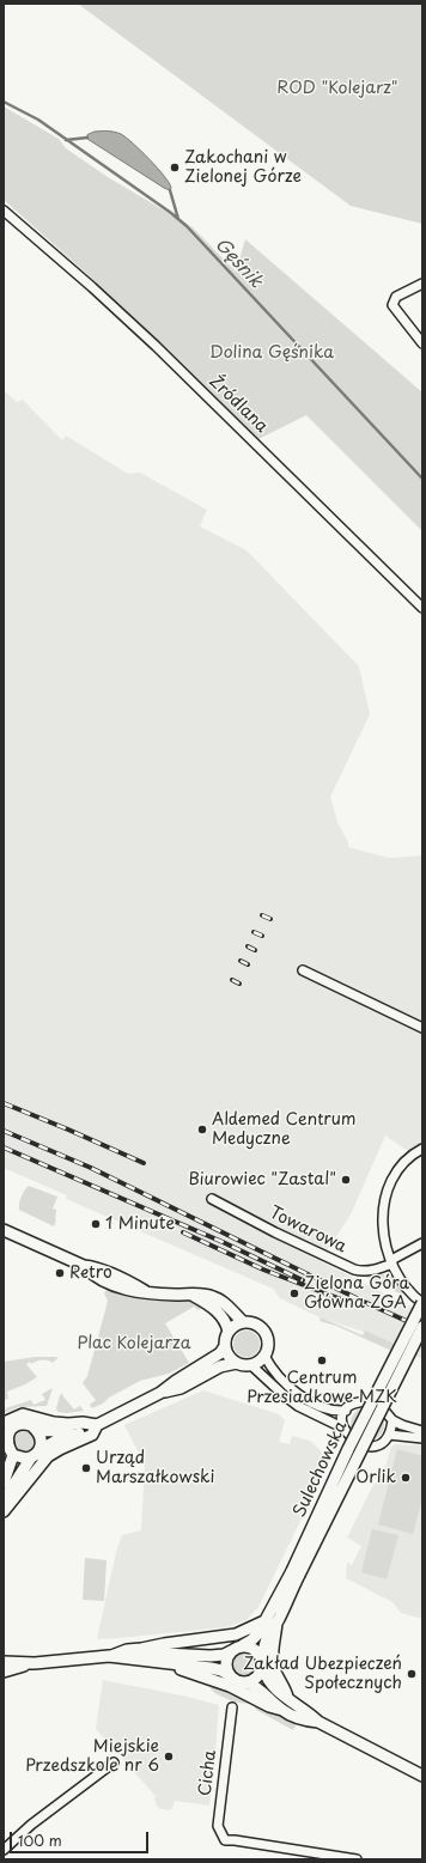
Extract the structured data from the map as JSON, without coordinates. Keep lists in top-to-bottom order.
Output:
{
  "streets": {
    "street": [
      "Źródlana",
      "Towarowa",
      "Sulechowska",
      "Cicha"
    ]
  },
  "water": ["Gęśnik"],
  "parks": ["ROD \"Kolejarz\"", "Dolina Gęśnika", "Plac Kolejarza"],
  "places": [
    "Zakochani w Zielonej Górze",
    "Aldemed Centrum Medyczne",
    "Biurowiec \"Zastal\"",
    "1 Minute",
    "Retro",
    "Zielona Góra Główna ZGA",
    "Centrum Przesiadkowe MZK",
    "Urząd Marszałkowski",
    "Orlik",
    "Zakład Ubezpieczeń Społecznych",
    "Miejskie Przedszkole nr 6"
  ],
  "scale_bar": "100 m"
}
